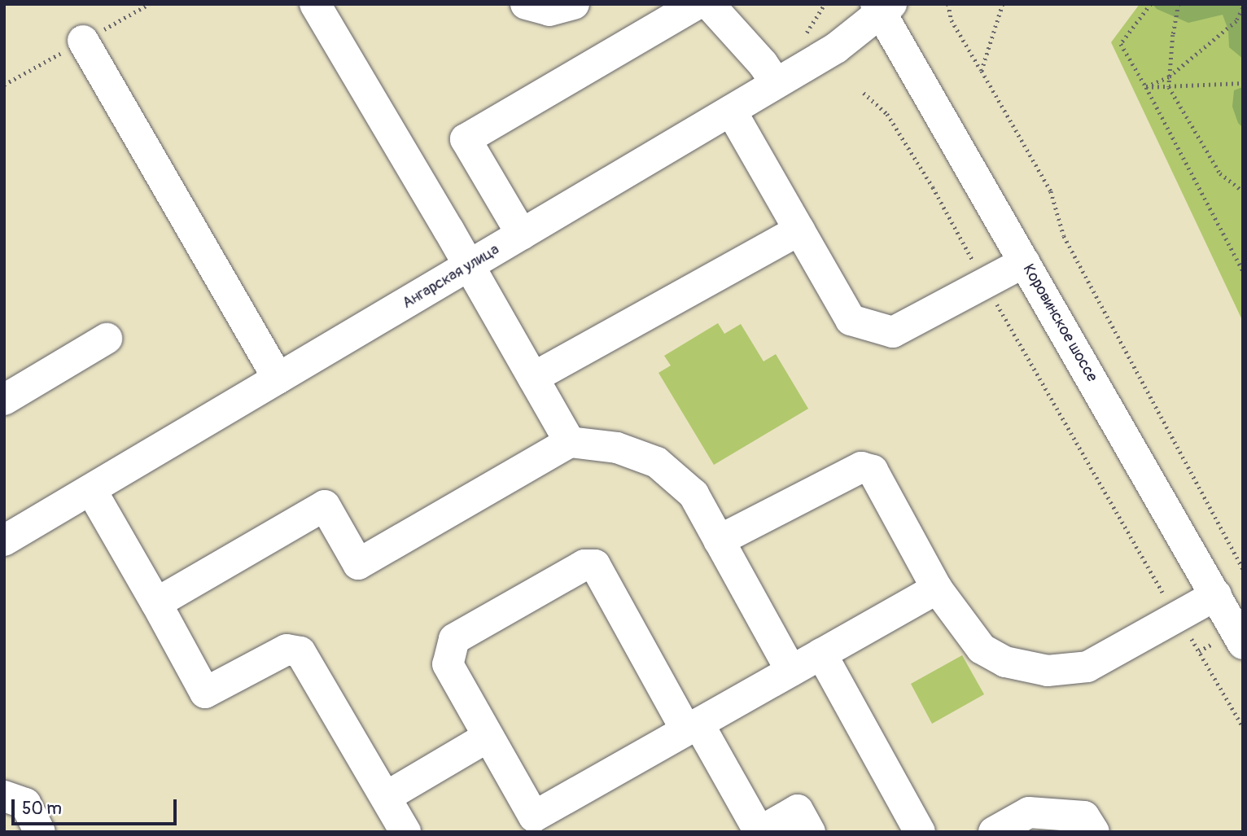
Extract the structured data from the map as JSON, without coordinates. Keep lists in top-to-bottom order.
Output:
{
  "streets": {
    "street": ["Ангарская улица", "Коровинское шоссе"]
  },
  "crossings": [
    ["Ангарская улица", "Коровинское шоссе"]
  ],
  "scale_bar": "50 m"
}
